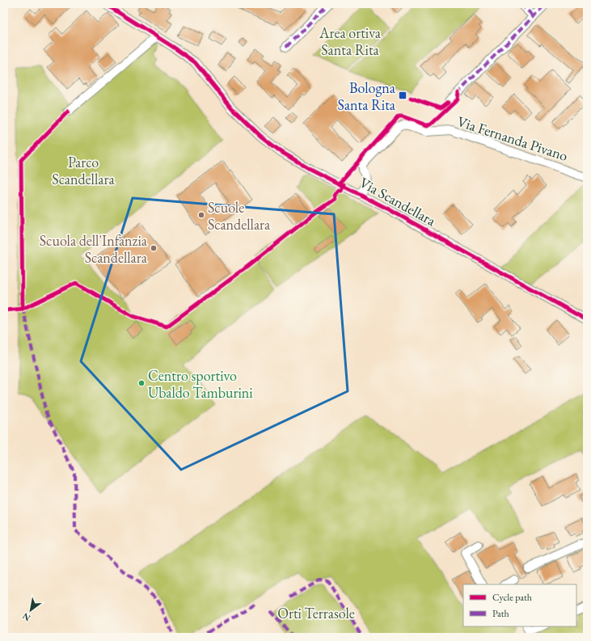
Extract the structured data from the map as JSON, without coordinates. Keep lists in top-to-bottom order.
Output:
{
  "streets": {
    "street": ["Via Fernanda Pivano", "Via Scandellara"]
  },
  "crossings": [
    ["Via Fernanda Pivano", "Via Scandellara"]
  ],
  "parks": ["Area ortiva Santa Rita", "Parco Scandellara", "Orti Terrasole"],
  "places": {
    "transit": ["Bologna Santa Rita"],
    "other": ["Scuole Scandellara", "Scuola dell'Infanzia Scandellara", "Centro sportivo Ubaldo Tamburini"]
  },
  "legend": ["Cycle path", "Path"],
  "north": "bottom left"
}
